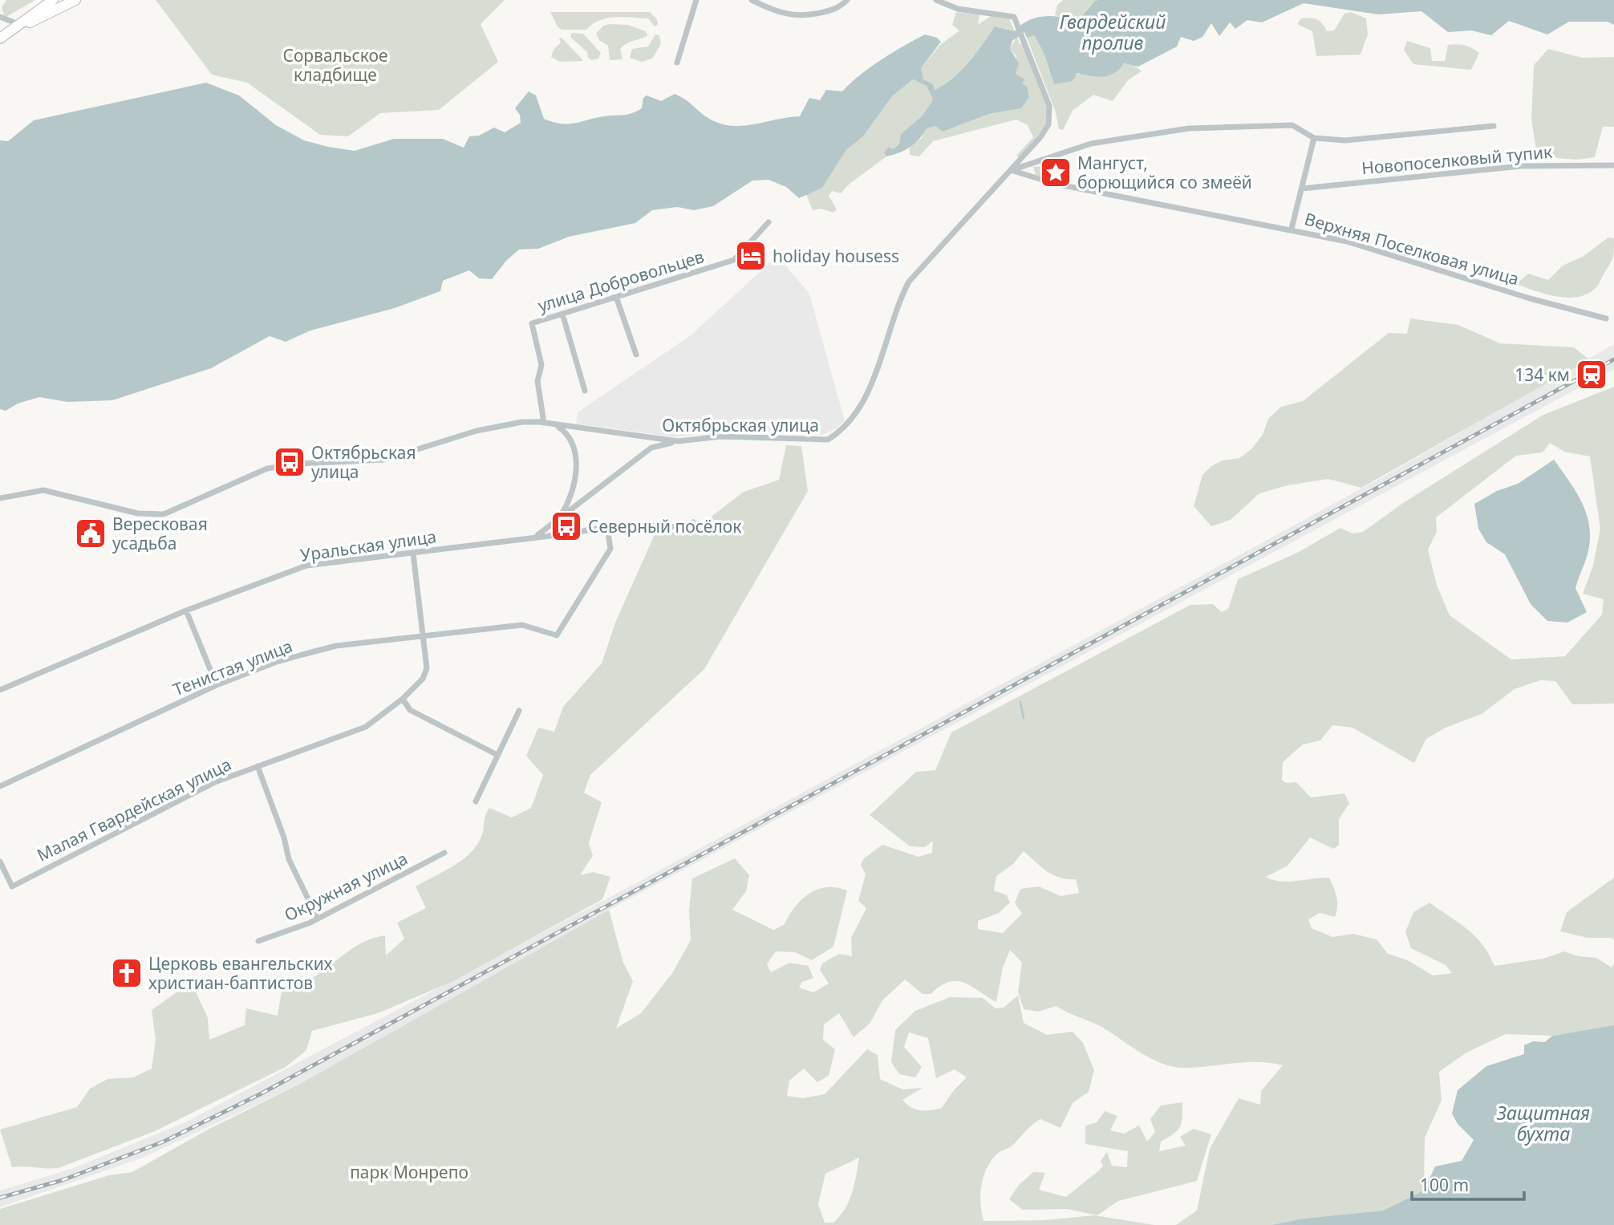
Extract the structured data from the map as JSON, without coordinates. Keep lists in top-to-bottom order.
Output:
{
  "streets": {
    "street": [
      "Новопоселковый тупик",
      "Верхняя Поселковая улица",
      "улица Добровольцев",
      "Октябрьская улица",
      "Уральская улица",
      "Тенистая улица",
      "Малая Гвардейская улица",
      "Окружная улица"
    ]
  },
  "crossings": [
    ["Верхняя Поселковая улица", "Октябрьская улица"],
    ["улица Добровольцев", "Октябрьская улица"],
    ["Уральская улица", "Тенистая улица"],
    ["Уральская улица", "Малая Гвардейская улица"],
    ["Тенистая улица", "Малая Гвардейская улица"]
  ],
  "water": ["Гвардейский пролив", "Защитная бухта"],
  "parks": ["Сорвальское кладбище", "парк Монрепо"],
  "places": {
    "place": ["Мангуст, борющийся со змеёй"],
    "hotel": ["holiday housess"],
    "station": ["134 км"],
    "bus stop": ["Октябрьская улица", "Северный посёлок"],
    "public building": ["Вересковая усадьба"],
    "church": ["Церковь евангельских христиан-баптистов"]
  },
  "scale_bar": "100 m"
}
